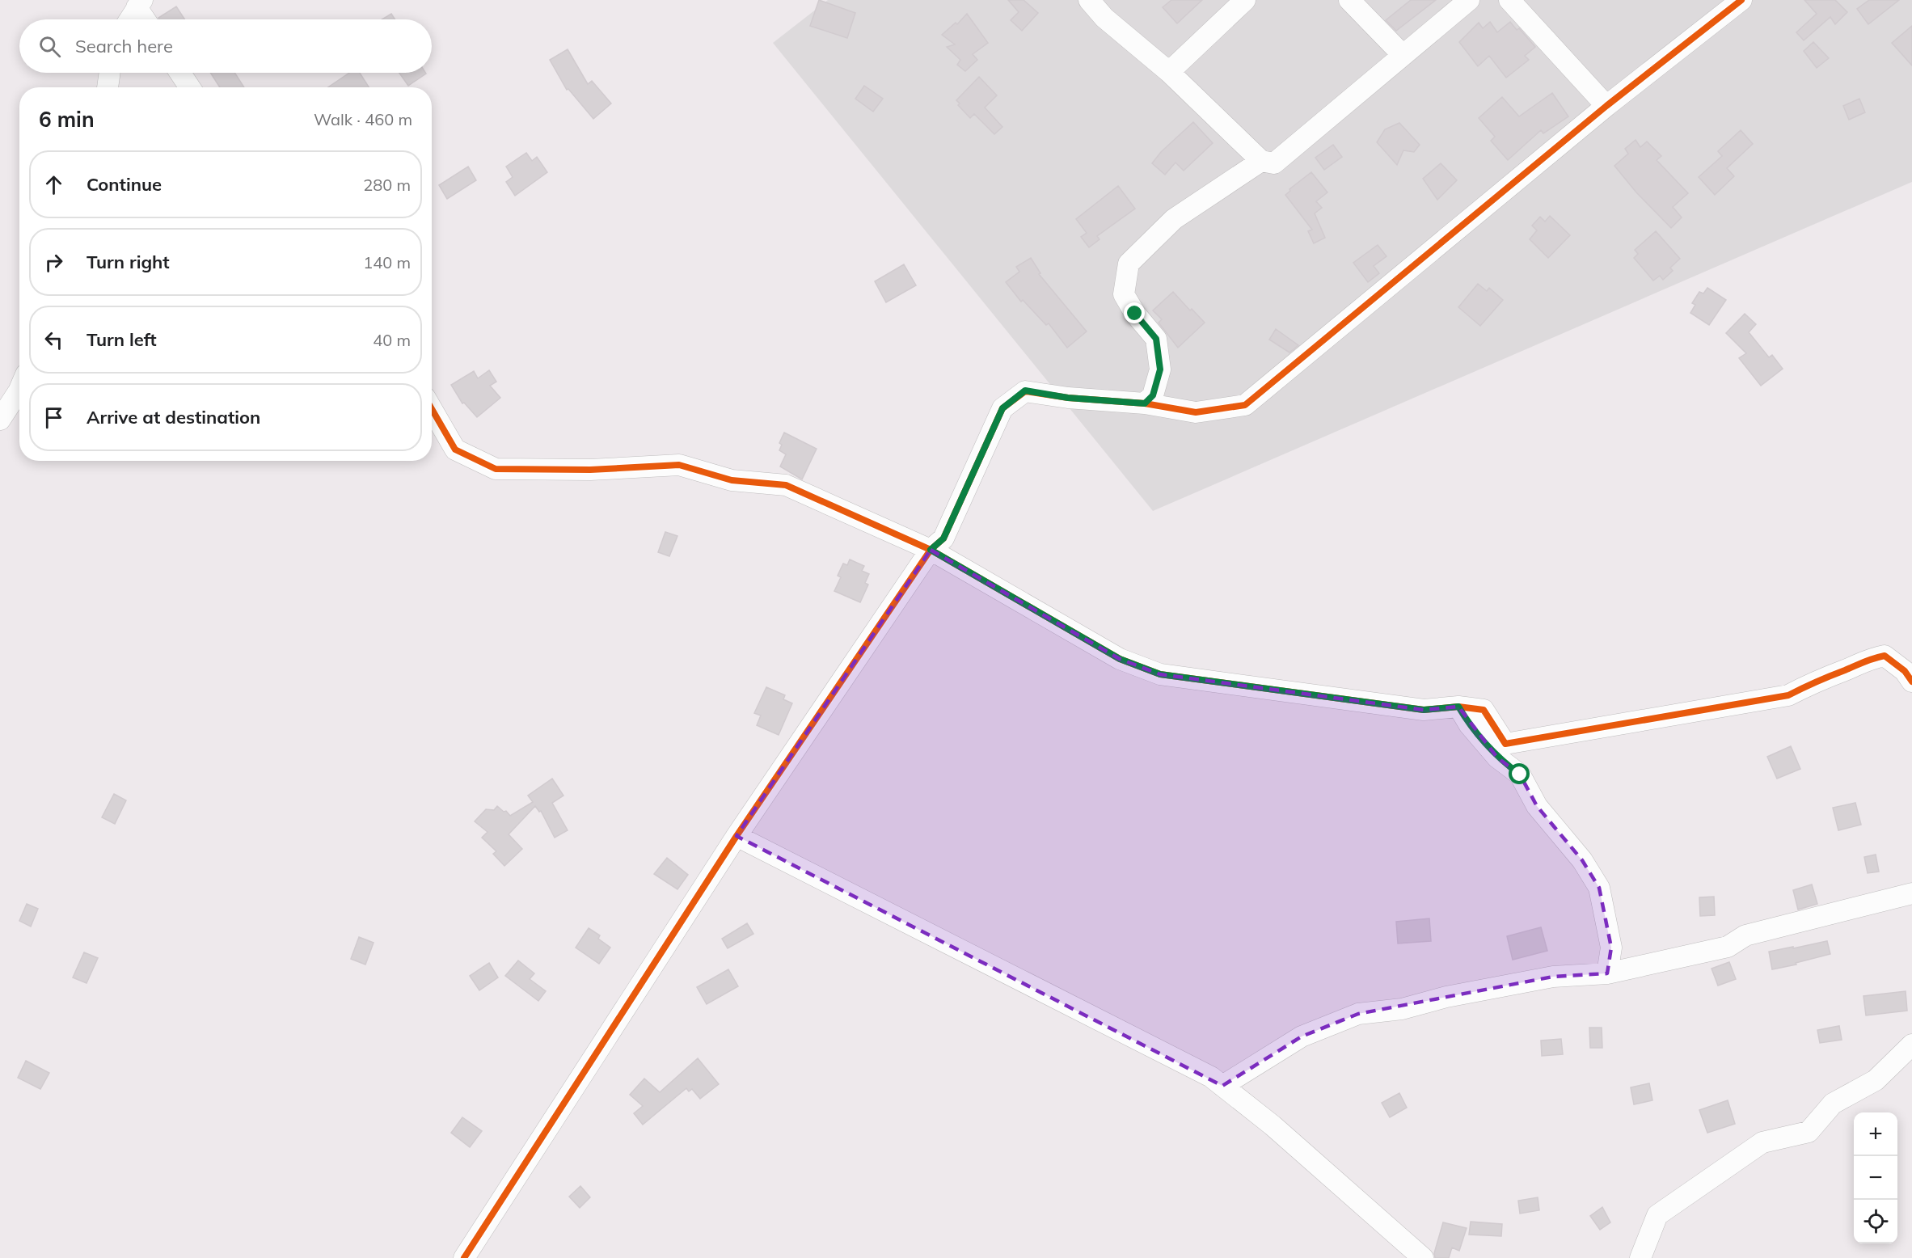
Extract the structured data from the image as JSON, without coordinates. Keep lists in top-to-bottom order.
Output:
{
  "page": {
    "search": "Search here",
    "heading": ["6 min", "Walk · 460 m"],
    "list": [
      ["Continue", "280 m"],
      ["Turn right", "140 m"],
      ["Turn left", "40 m"],
      "Arrive at destination"
    ],
    "map_buttons": ["+", "−"]
  }
}
